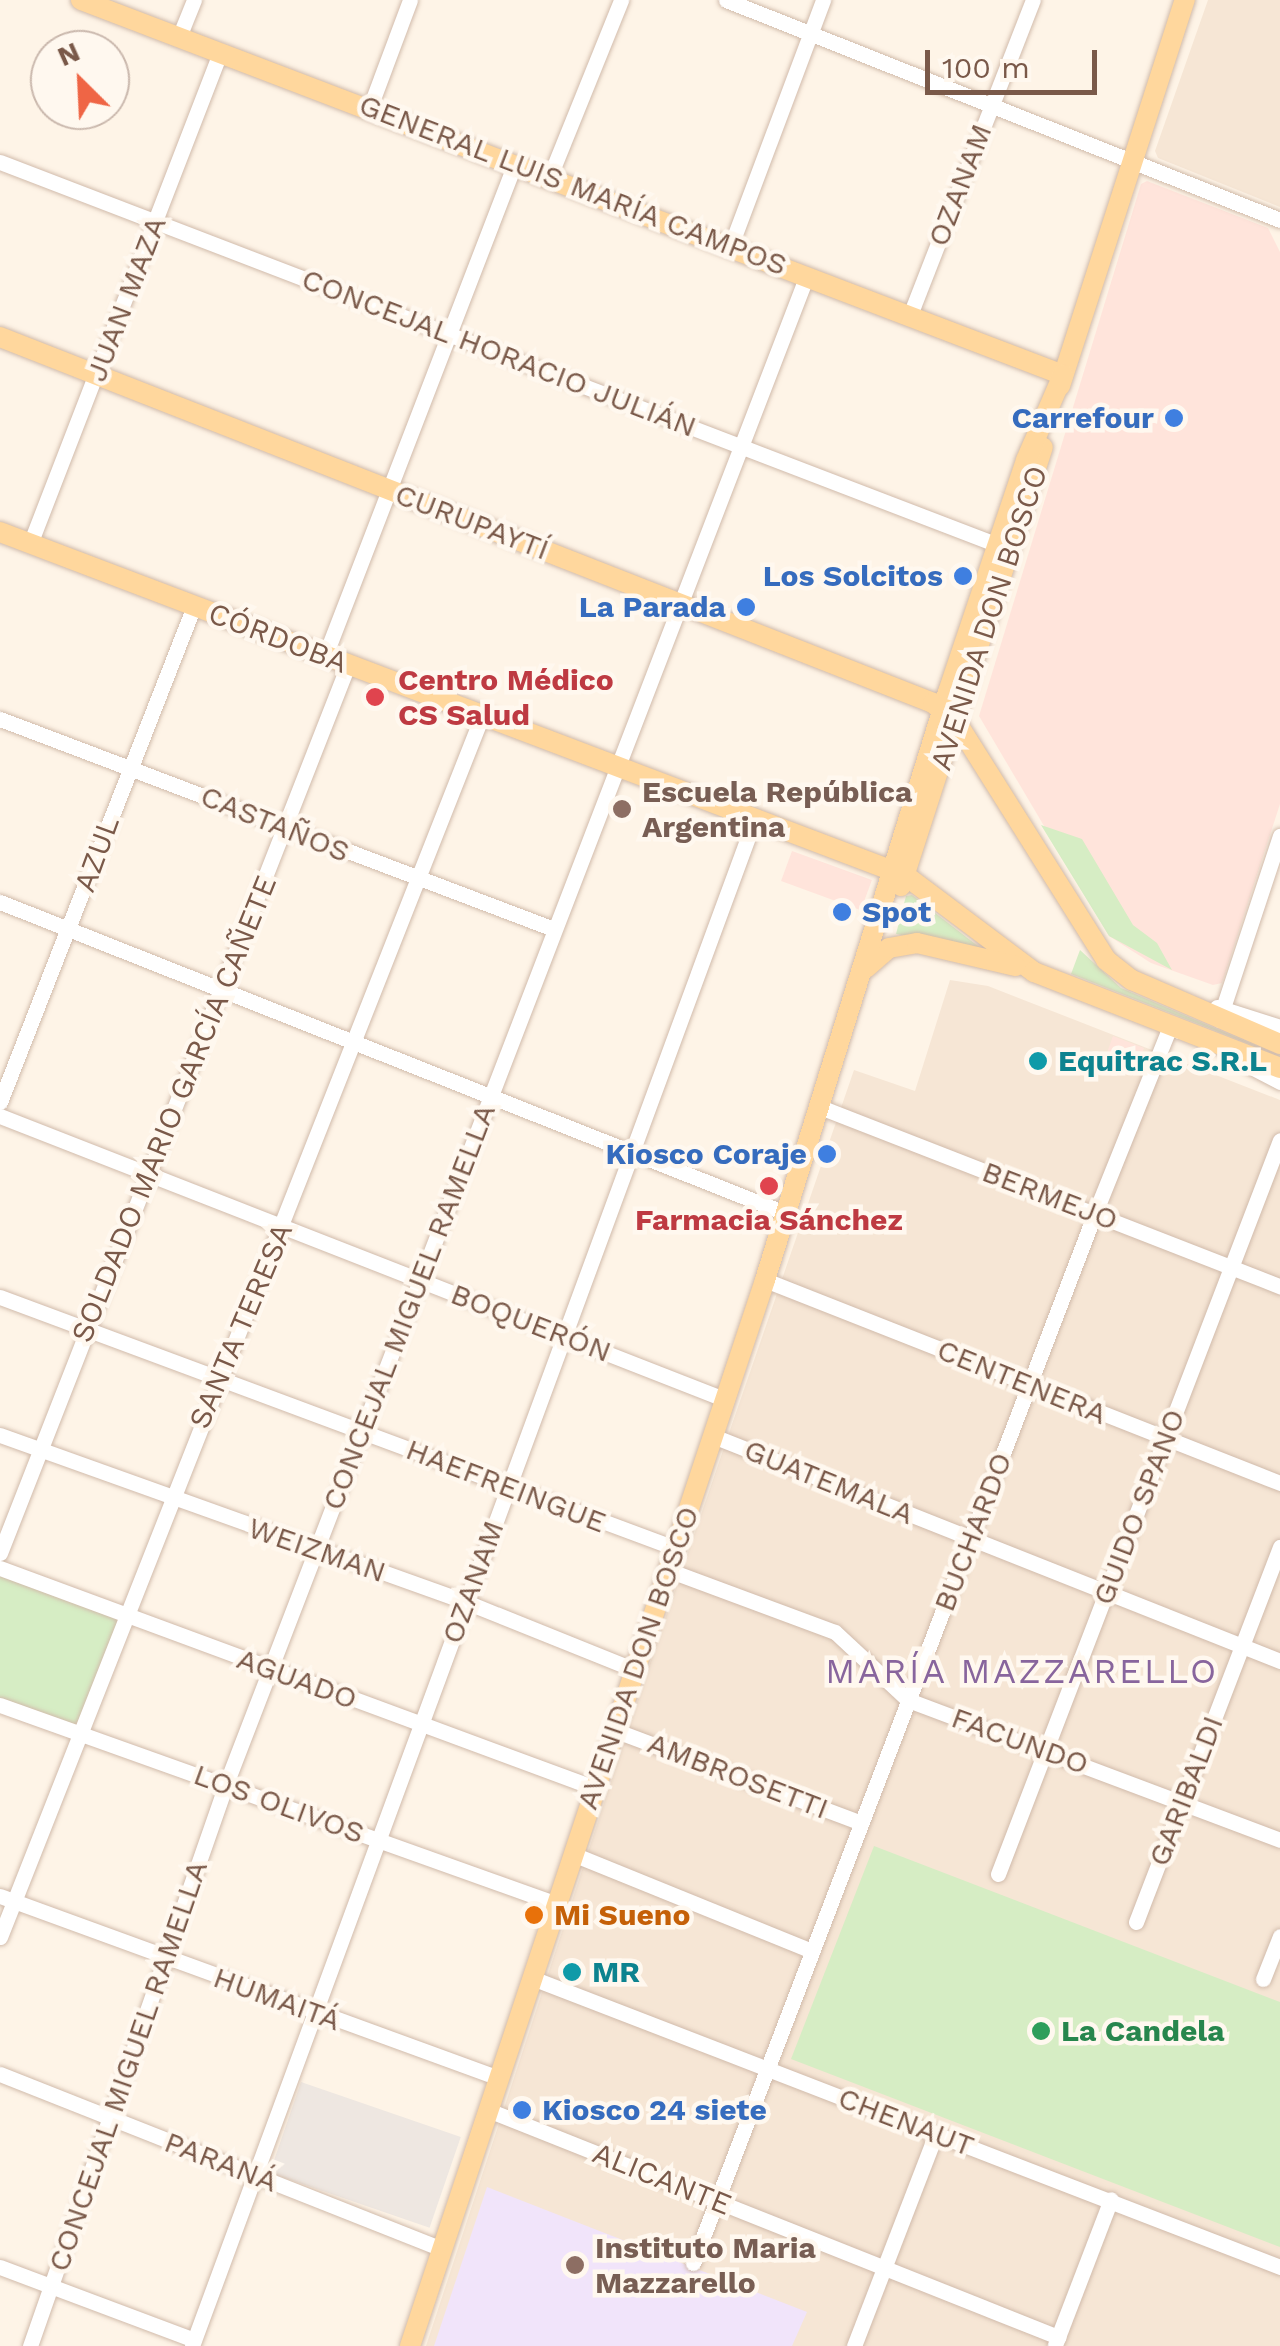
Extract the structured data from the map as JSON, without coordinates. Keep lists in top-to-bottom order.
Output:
{
  "streets": {
    "main road": [
      "GENERAL LUIS MARÍA CAMPOS",
      "CURUPAYTÍ",
      "AVENIDA DON BOSCO",
      "CÓRDOBA"
    ],
    "street": [
      "OZANAM",
      "JUAN MAZA",
      "CONCEJAL HORACIO JULIÁN",
      "CASTAÑOS",
      "AZUL",
      "SOLDADO MARIO GARCÍA CAÑETE",
      "BERMEJO",
      "CONCEJAL MIGUEL RAMELLA",
      "BOQUERÓN",
      "SANTA TERESA",
      "CENTENERA",
      "GUATEMALA",
      "HAEFREINGUE",
      "GUIDO SPANO",
      "BUCHARDO",
      "WEIZMAN",
      "AGUADO",
      "FACUNDO",
      "AMBROSETTI",
      "GARIBALDI",
      "LOS OLIVOS",
      "HUMAITÁ",
      "CHENAUT",
      "PARANÁ",
      "ALICANTE"
    ]
  },
  "crossings": [
    ["GENERAL LUIS MARÍA CAMPOS", "OZANAM"],
    ["GENERAL LUIS MARÍA CAMPOS", "JUAN MAZA"],
    ["GENERAL LUIS MARÍA CAMPOS", "AVENIDA DON BOSCO"],
    ["GENERAL LUIS MARÍA CAMPOS", "CONCEJAL MIGUEL RAMELLA"],
    ["OZANAM", "CÓRDOBA"],
    ["OZANAM", "BOQUERÓN"],
    ["OZANAM", "HAEFREINGUE"],
    ["OZANAM", "WEIZMAN"],
    ["OZANAM", "AGUADO"],
    ["OZANAM", "LOS OLIVOS"],
    ["OZANAM", "HUMAITÁ"],
    ["OZANAM", "PARANÁ"],
    ["JUAN MAZA", "CONCEJAL HORACIO JULIÁN"],
    ["JUAN MAZA", "CURUPAYTÍ"],
    ["JUAN MAZA", "CÓRDOBA"],
    ["CONCEJAL HORACIO JULIÁN", "AVENIDA DON BOSCO"],
    ["CONCEJAL HORACIO JULIÁN", "CONCEJAL MIGUEL RAMELLA"],
    ["CURUPAYTÍ", "AVENIDA DON BOSCO"],
    ["CURUPAYTÍ", "CONCEJAL MIGUEL RAMELLA"],
    ["AVENIDA DON BOSCO", "CÓRDOBA"],
    ["AVENIDA DON BOSCO", "BERMEJO"],
    ["AVENIDA DON BOSCO", "BOQUERÓN"],
    ["AVENIDA DON BOSCO", "CENTENERA"],
    ["AVENIDA DON BOSCO", "GUATEMALA"],
    ["AVENIDA DON BOSCO", "HAEFREINGUE"],
    ["AVENIDA DON BOSCO", "WEIZMAN"],
    ["AVENIDA DON BOSCO", "AGUADO"],
    ["AVENIDA DON BOSCO", "FACUNDO"],
    ["AVENIDA DON BOSCO", "AMBROSETTI"],
    ["AVENIDA DON BOSCO", "LOS OLIVOS"],
    ["AVENIDA DON BOSCO", "HUMAITÁ"],
    ["AVENIDA DON BOSCO", "CHENAUT"],
    ["AVENIDA DON BOSCO", "PARANÁ"],
    ["AVENIDA DON BOSCO", "ALICANTE"],
    ["CÓRDOBA", "AZUL"],
    ["CÓRDOBA", "SOLDADO MARIO GARCÍA CAÑETE"],
    ["CÓRDOBA", "CONCEJAL MIGUEL RAMELLA"],
    ["CÓRDOBA", "SANTA TERESA"],
    ["CASTAÑOS", "AZUL"],
    ["CASTAÑOS", "SOLDADO MARIO GARCÍA CAÑETE"],
    ["CASTAÑOS", "CONCEJAL MIGUEL RAMELLA"],
    ["CASTAÑOS", "SANTA TERESA"],
    ["SOLDADO MARIO GARCÍA CAÑETE", "BOQUERÓN"],
    ["SOLDADO MARIO GARCÍA CAÑETE", "HAEFREINGUE"],
    ["SOLDADO MARIO GARCÍA CAÑETE", "WEIZMAN"],
    ["BERMEJO", "GUIDO SPANO"],
    ["BERMEJO", "BUCHARDO"],
    ["CONCEJAL MIGUEL RAMELLA", "BOQUERÓN"],
    ["CONCEJAL MIGUEL RAMELLA", "HAEFREINGUE"],
    ["CONCEJAL MIGUEL RAMELLA", "WEIZMAN"],
    ["CONCEJAL MIGUEL RAMELLA", "AGUADO"],
    ["CONCEJAL MIGUEL RAMELLA", "LOS OLIVOS"],
    ["CONCEJAL MIGUEL RAMELLA", "HUMAITÁ"],
    ["CONCEJAL MIGUEL RAMELLA", "PARANÁ"],
    ["BOQUERÓN", "SANTA TERESA"],
    ["SANTA TERESA", "HAEFREINGUE"],
    ["SANTA TERESA", "WEIZMAN"],
    ["SANTA TERESA", "AGUADO"],
    ["SANTA TERESA", "LOS OLIVOS"],
    ["SANTA TERESA", "HUMAITÁ"],
    ["CENTENERA", "GUIDO SPANO"],
    ["CENTENERA", "BUCHARDO"],
    ["GUATEMALA", "GUIDO SPANO"],
    ["GUATEMALA", "BUCHARDO"],
    ["GUATEMALA", "GARIBALDI"],
    ["GUIDO SPANO", "FACUNDO"],
    ["BUCHARDO", "FACUNDO"],
    ["BUCHARDO", "AMBROSETTI"],
    ["BUCHARDO", "CHENAUT"],
    ["BUCHARDO", "ALICANTE"],
    ["FACUNDO", "GARIBALDI"]
  ],
  "districts": ["MARÍA MAZZARELLO"],
  "places": [
    "Carrefour",
    "Los Solcitos",
    "La Parada",
    "Centro Médico CS Salud",
    "Escuela República Argentina",
    "Spot",
    "Equitrac S.R.L",
    "Kiosco Coraje",
    "Farmacia Sánchez",
    "Mi Sueno",
    "MR",
    "La Candela",
    "Kiosco 24 siete",
    "Instituto Maria Mazzarello"
  ],
  "scale_bar": "100 m",
  "north": "top left"
}
